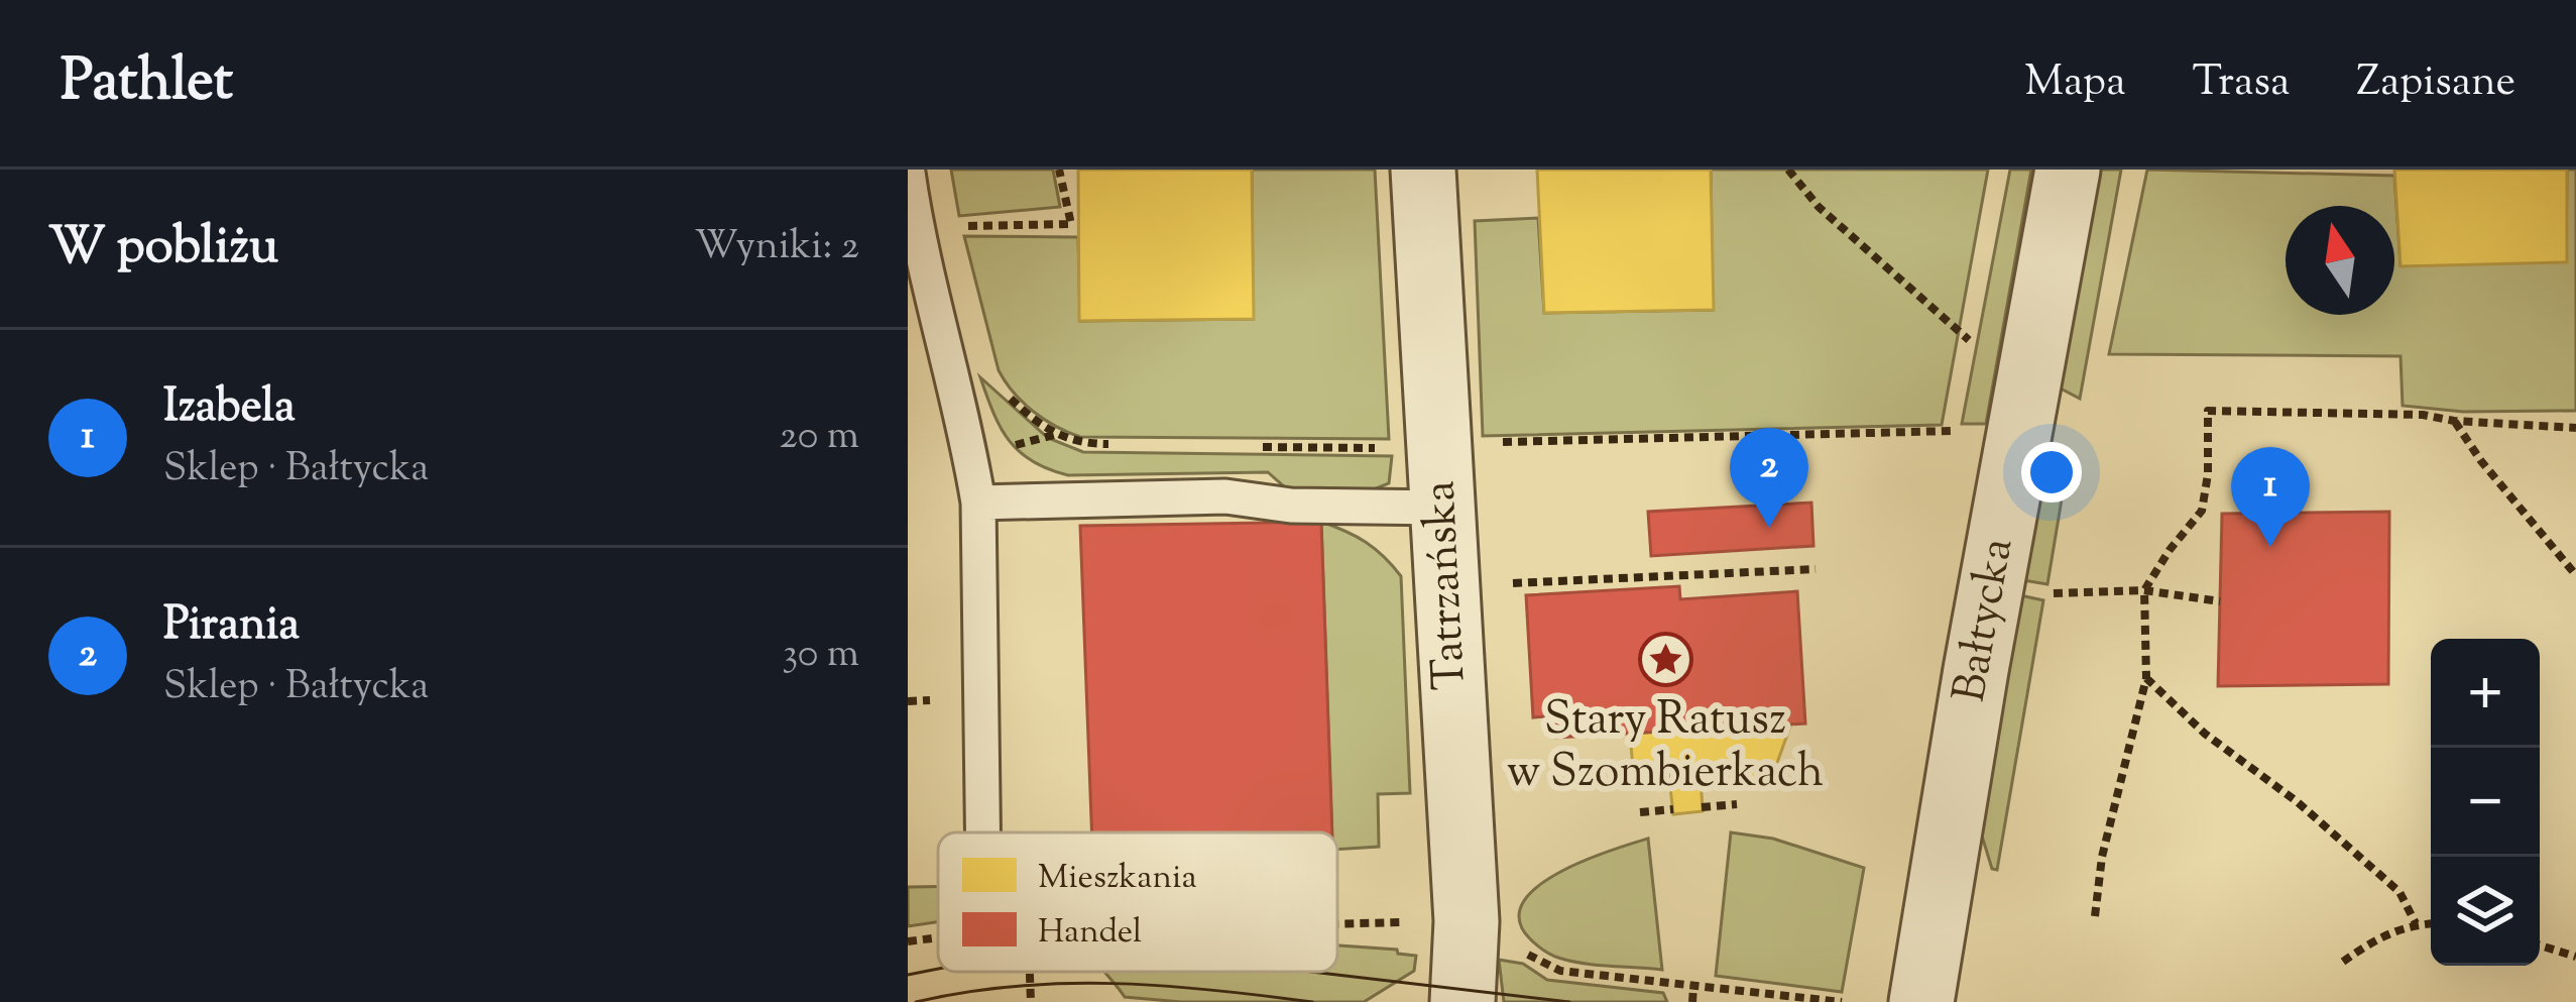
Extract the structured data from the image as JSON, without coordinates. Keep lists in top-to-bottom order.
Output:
{
  "streets": {
    "street": ["Tatrzańska", "Bałtycka"]
  },
  "places": {
    "place": ["Stary Ratusz w Szombierkach"]
  },
  "legend": ["Mieszkania", "Handel"],
  "north": "top",
  "page": {
    "header": "Pathlet",
    "nav": ["Mapa", "Trasa", "Zapisane"],
    "heading": ["W pobliżu", "Wyniki: 2"],
    "list": [
      {
        "mark": "1",
        "name": "Izabela",
        "note": "Sklep · Bałtycka",
        "value": "20 m"
      },
      {
        "mark": "2",
        "name": "Pirania",
        "note": "Sklep · Bałtycka",
        "value": "30 m"
      }
    ],
    "pins": ["2", "1"],
    "map_buttons": ["+", "−"]
  }
}
